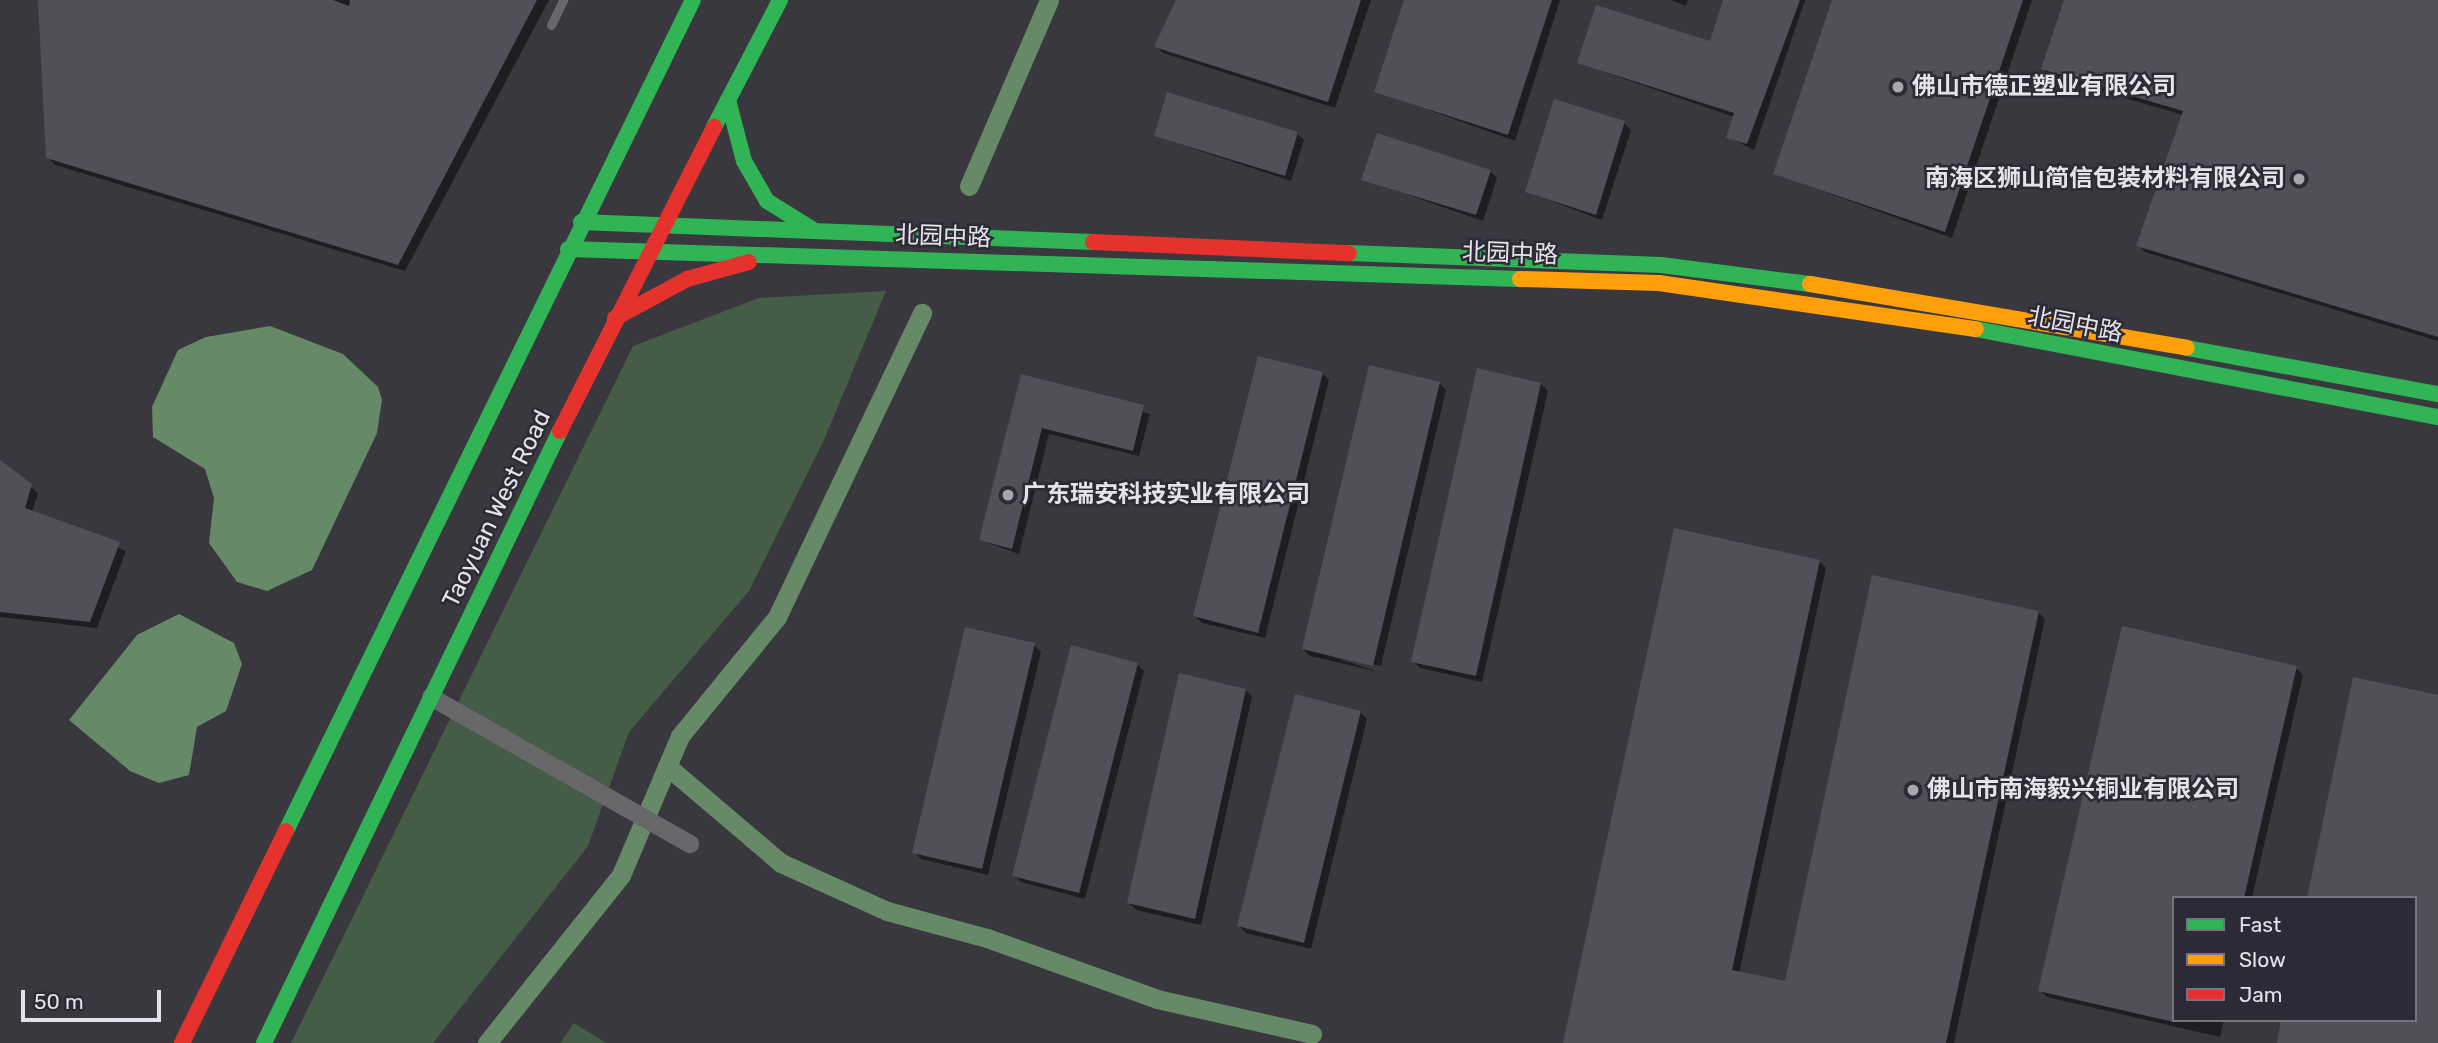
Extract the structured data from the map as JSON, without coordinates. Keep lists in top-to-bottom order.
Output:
{
  "streets": {
    "street": ["北园中路", "Taoyuan West Road"]
  },
  "crossings": [
    ["北园中路", "Taoyuan West Road"]
  ],
  "places": [
    "佛山市德正塑业有限公司",
    "南海区狮山简信包装材料有限公司",
    "广东瑞安科技实业有限公司",
    "佛山市南海毅兴铜业有限公司"
  ],
  "legend": ["Fast", "Slow", "Jam"],
  "scale_bar": "50 m"
}
